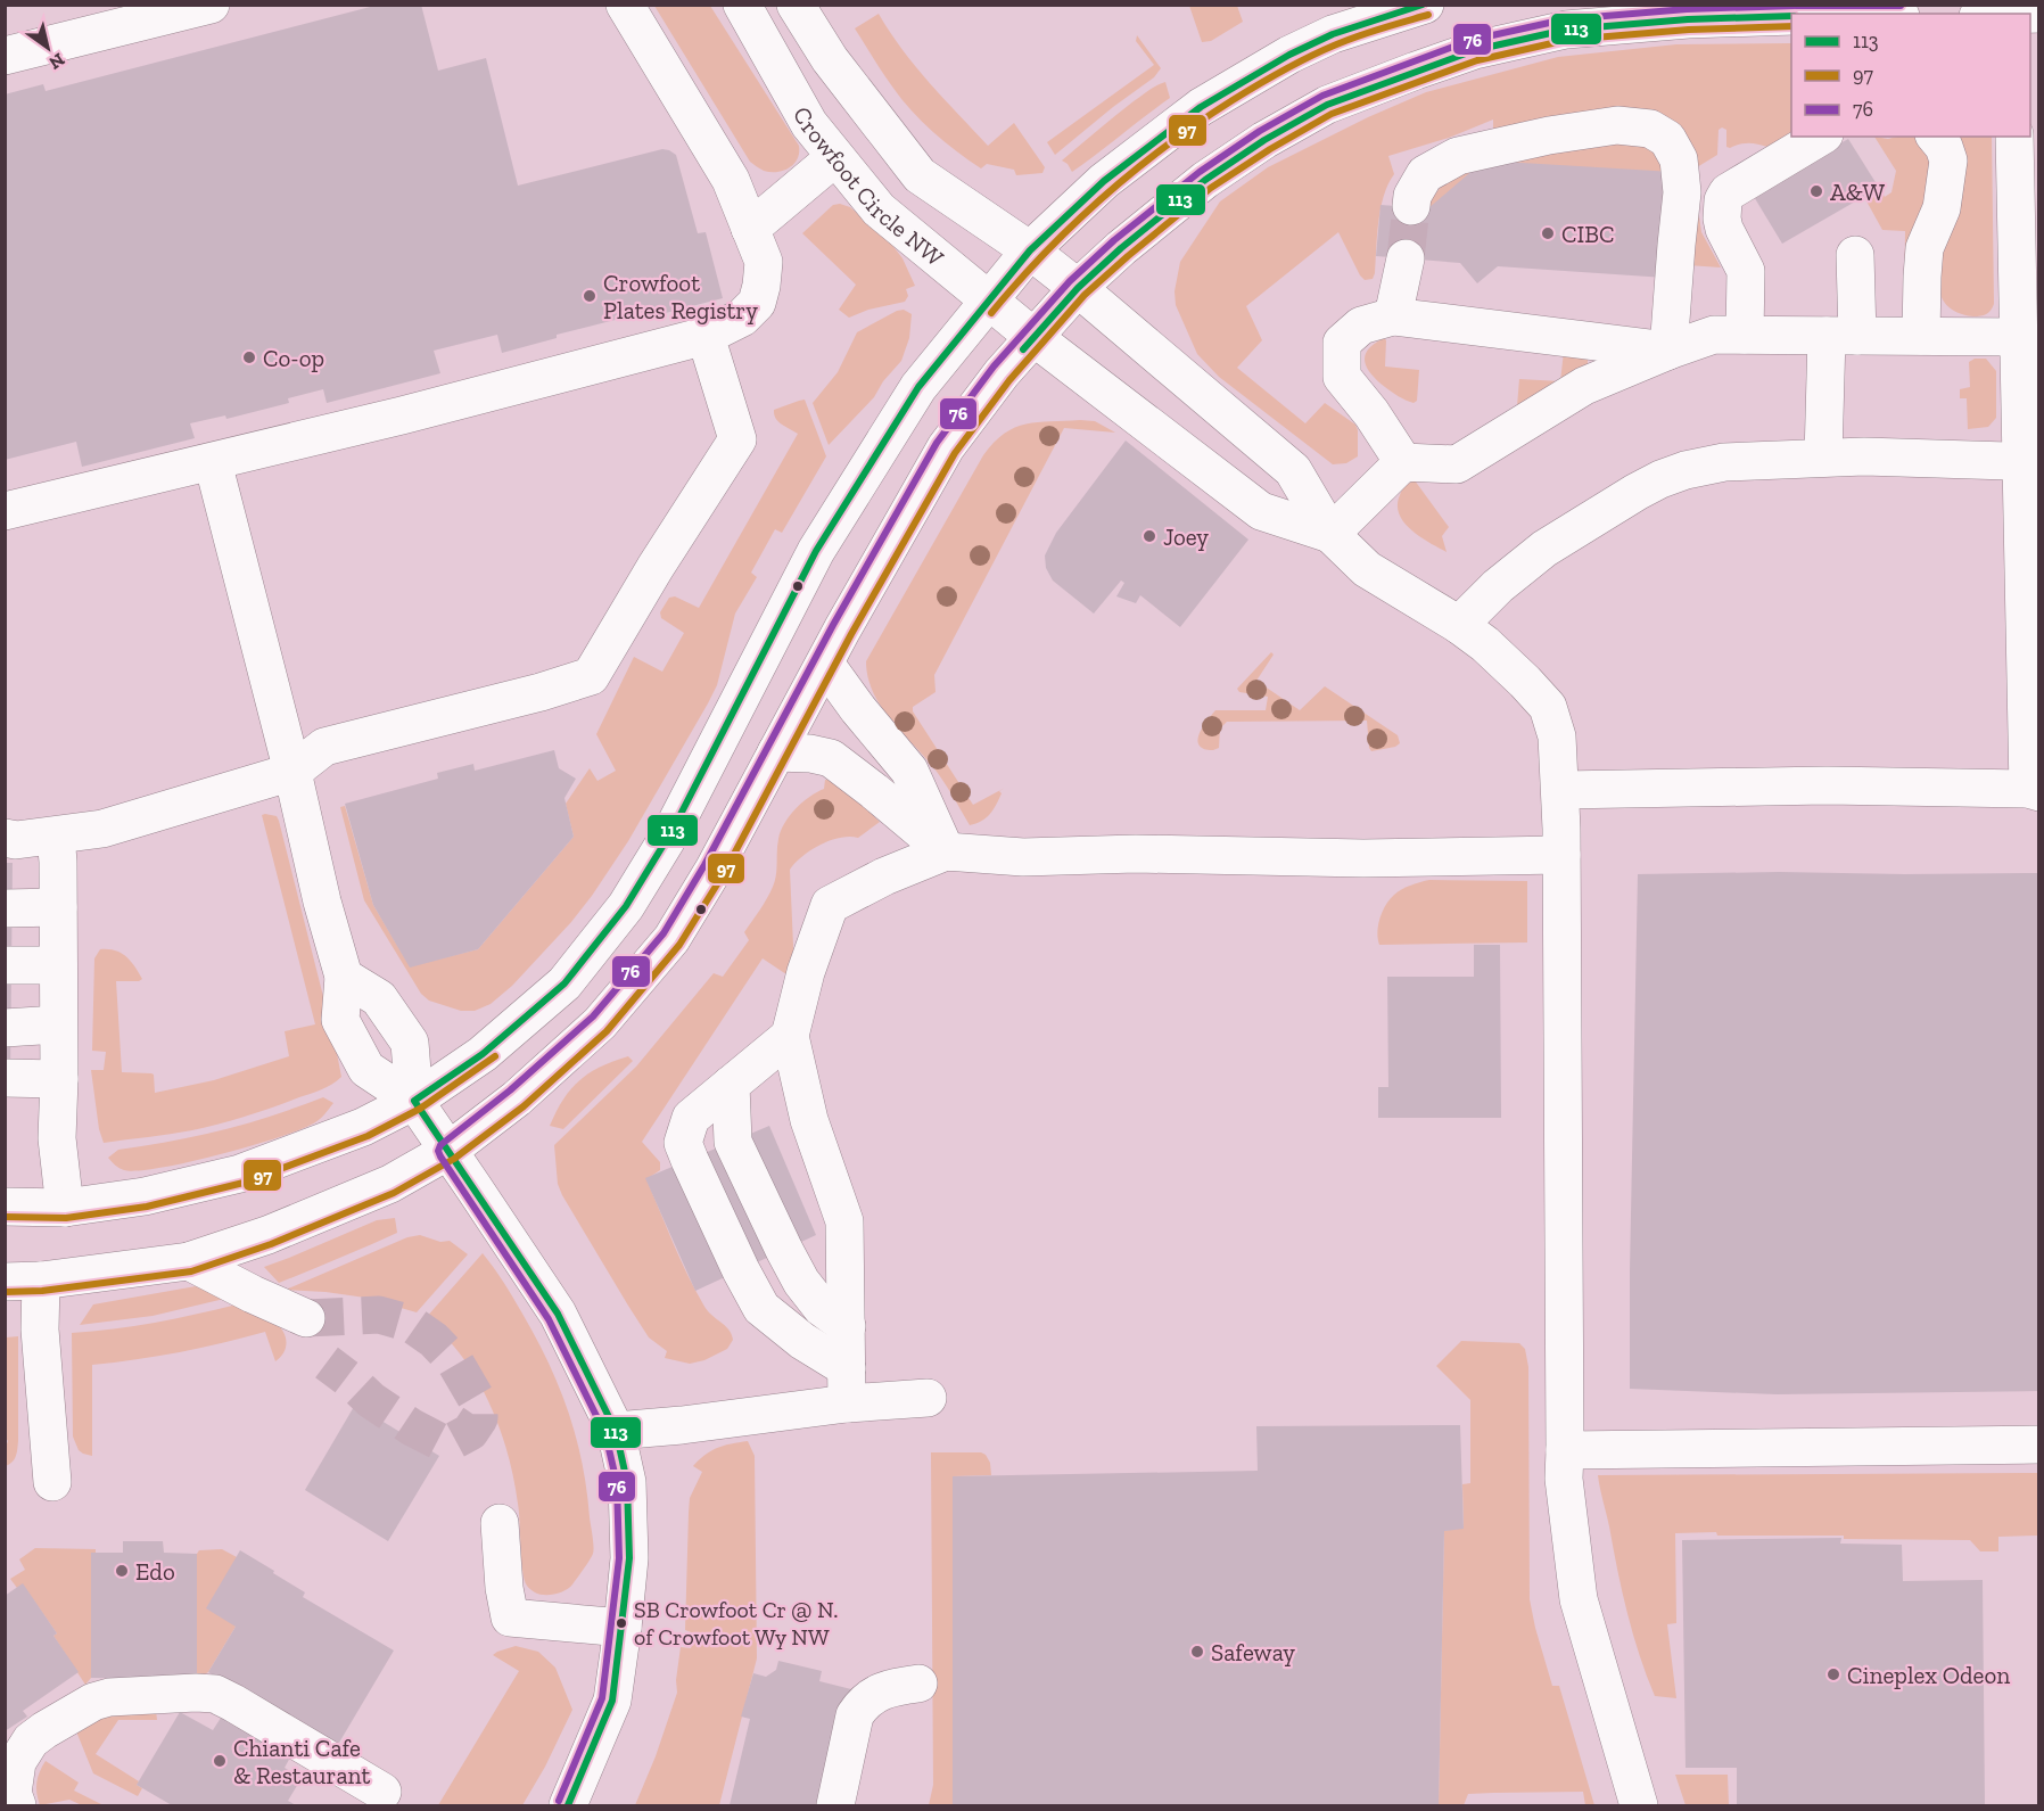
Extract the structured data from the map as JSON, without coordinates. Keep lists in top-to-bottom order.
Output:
{
  "streets": {
    "street": ["Crowfoot Circle NW"]
  },
  "places": [
    "A&W",
    "CIBC",
    "Crowfoot Plates Registry",
    "Co-op",
    "Joey",
    "Edo",
    "SB Crowfoot Cr @ N. of Crowfoot Wy NW",
    "Safeway",
    "Cineplex Odeon",
    "Chianti Cafe & Restaurant"
  ],
  "lines": ["transit line 113", "transit line 76", "transit line 97"],
  "legend": ["113", "97", "76"],
  "north": "bottom right"
}
